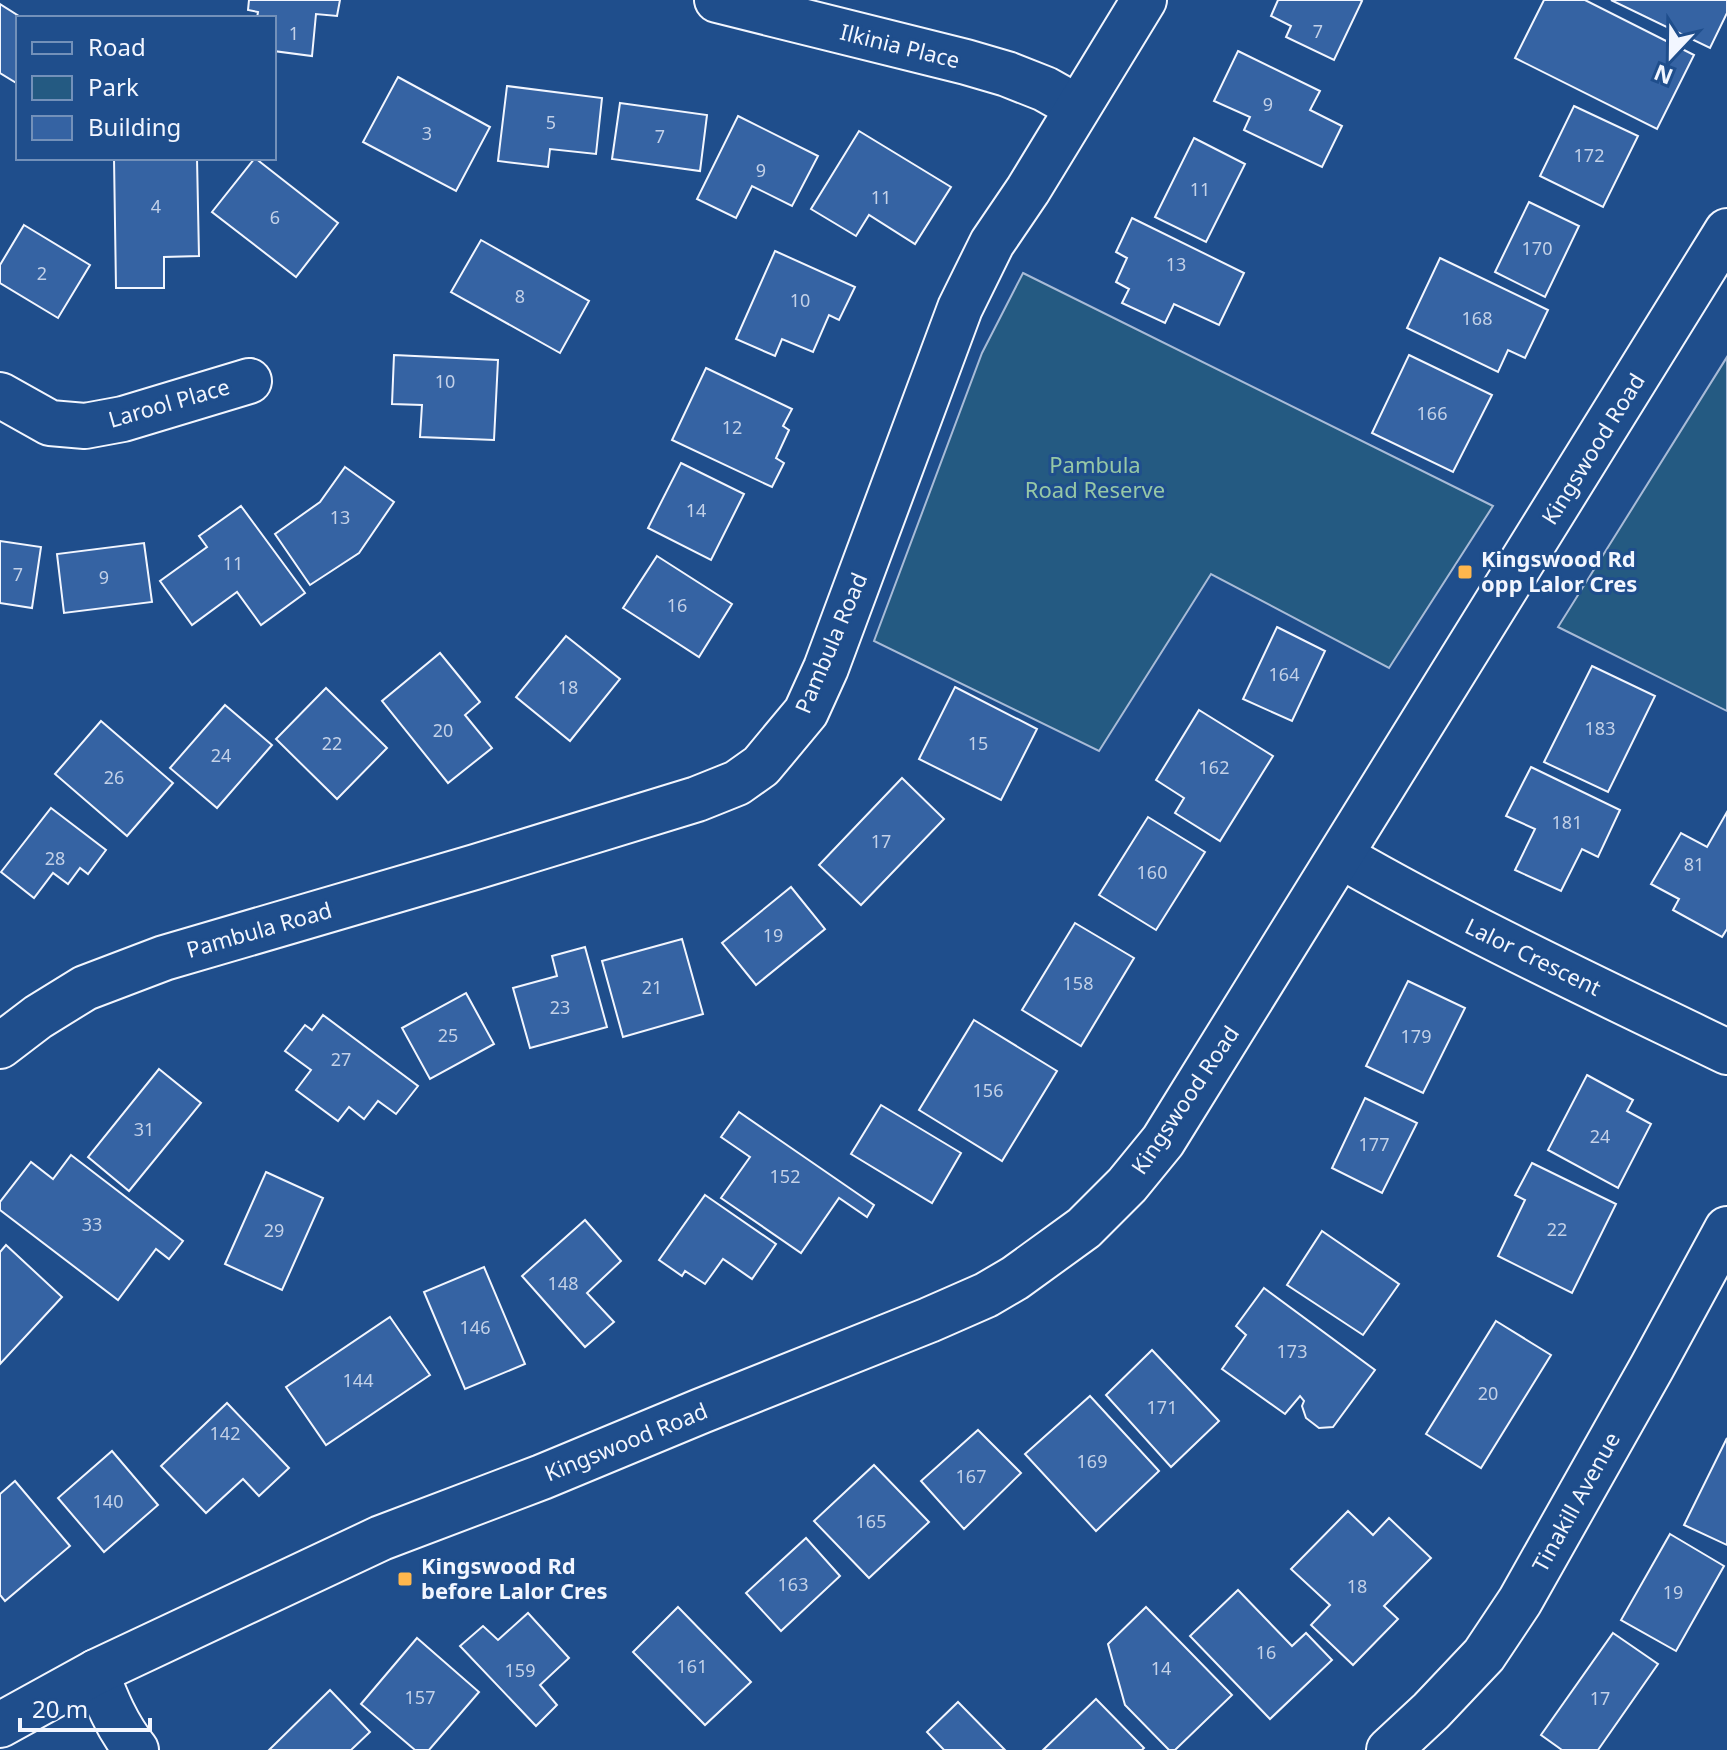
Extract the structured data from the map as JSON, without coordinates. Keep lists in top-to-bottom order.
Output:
{
  "streets": {
    "street": [
      "Ilkinia Place",
      "Larool Place",
      "Kingswood Road",
      "Pambula Road",
      "Lalor Crescent",
      "Tinakill Avenue"
    ]
  },
  "crossings": [
    ["Ilkinia Place", "Pambula Road"],
    ["Kingswood Road", "Lalor Crescent"]
  ],
  "parks": ["Pambula Road Reserve"],
  "places": {
    "transit": ["Kingswood Rd opp Lalor Cres", "Kingswood Rd before Lalor Cres"]
  },
  "house_numbers": [
    "7",
    "1",
    "9",
    "5",
    "3",
    "7",
    "172",
    "9",
    "11",
    "11",
    "4",
    "6",
    "170",
    "13",
    "2",
    "8",
    "10",
    "168",
    "10",
    "166",
    "12",
    "14",
    "13",
    "11",
    "7",
    "9",
    "16",
    "164",
    "18",
    "183",
    "20",
    "22",
    "15",
    "24",
    "162",
    "26",
    "181",
    "17",
    "28",
    "81",
    "160",
    "19",
    "158",
    "21",
    "23",
    "25",
    "179",
    "27",
    "156",
    "31",
    "24",
    "177",
    "152",
    "33",
    "22",
    "29",
    "148",
    "146",
    "173",
    "144",
    "20",
    "171",
    "142",
    "169",
    "167",
    "140",
    "165",
    "163",
    "18",
    "19",
    "16",
    "161",
    "14",
    "159",
    "157",
    "17"
  ],
  "legend": ["Road", "Park", "Building"],
  "scale_bar": "20 m",
  "north": "bottom"
}
